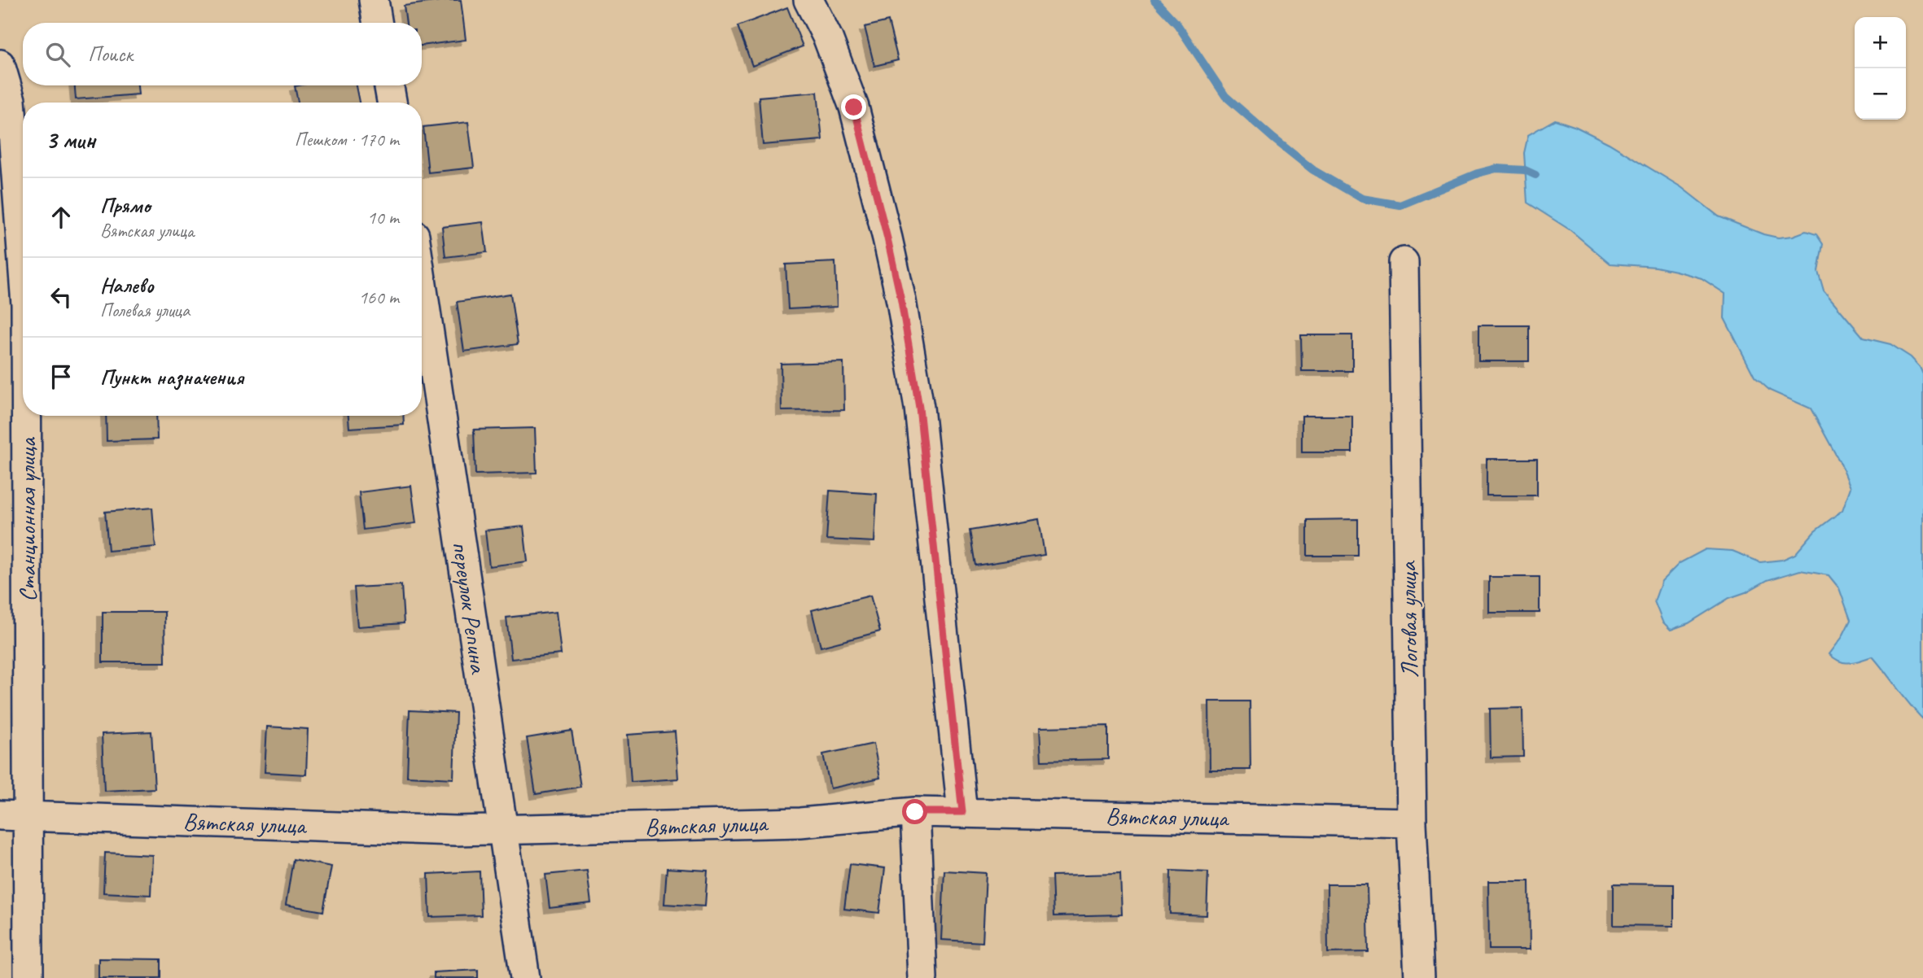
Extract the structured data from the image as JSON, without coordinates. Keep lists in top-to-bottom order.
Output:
{
  "streets": {
    "street": [
      "Станционная улица",
      "переулок Репина",
      "Логовая улица",
      "Вятская улица"
    ]
  },
  "crossings": [
    ["Станционная улица", "Вятская улица"],
    ["переулок Репина", "Вятская улица"],
    ["Логовая улица", "Вятская улица"]
  ],
  "page": {
    "map_buttons": ["+", "−"],
    "search": "Поиск",
    "heading": ["3 мин", "Пешком · 170 m"],
    "list": [
      ["Прямо", "Вятская улица", "10 m"],
      ["Налево", "Полевая улица", "160 m"],
      "Пункт назначения"
    ]
  }
}
